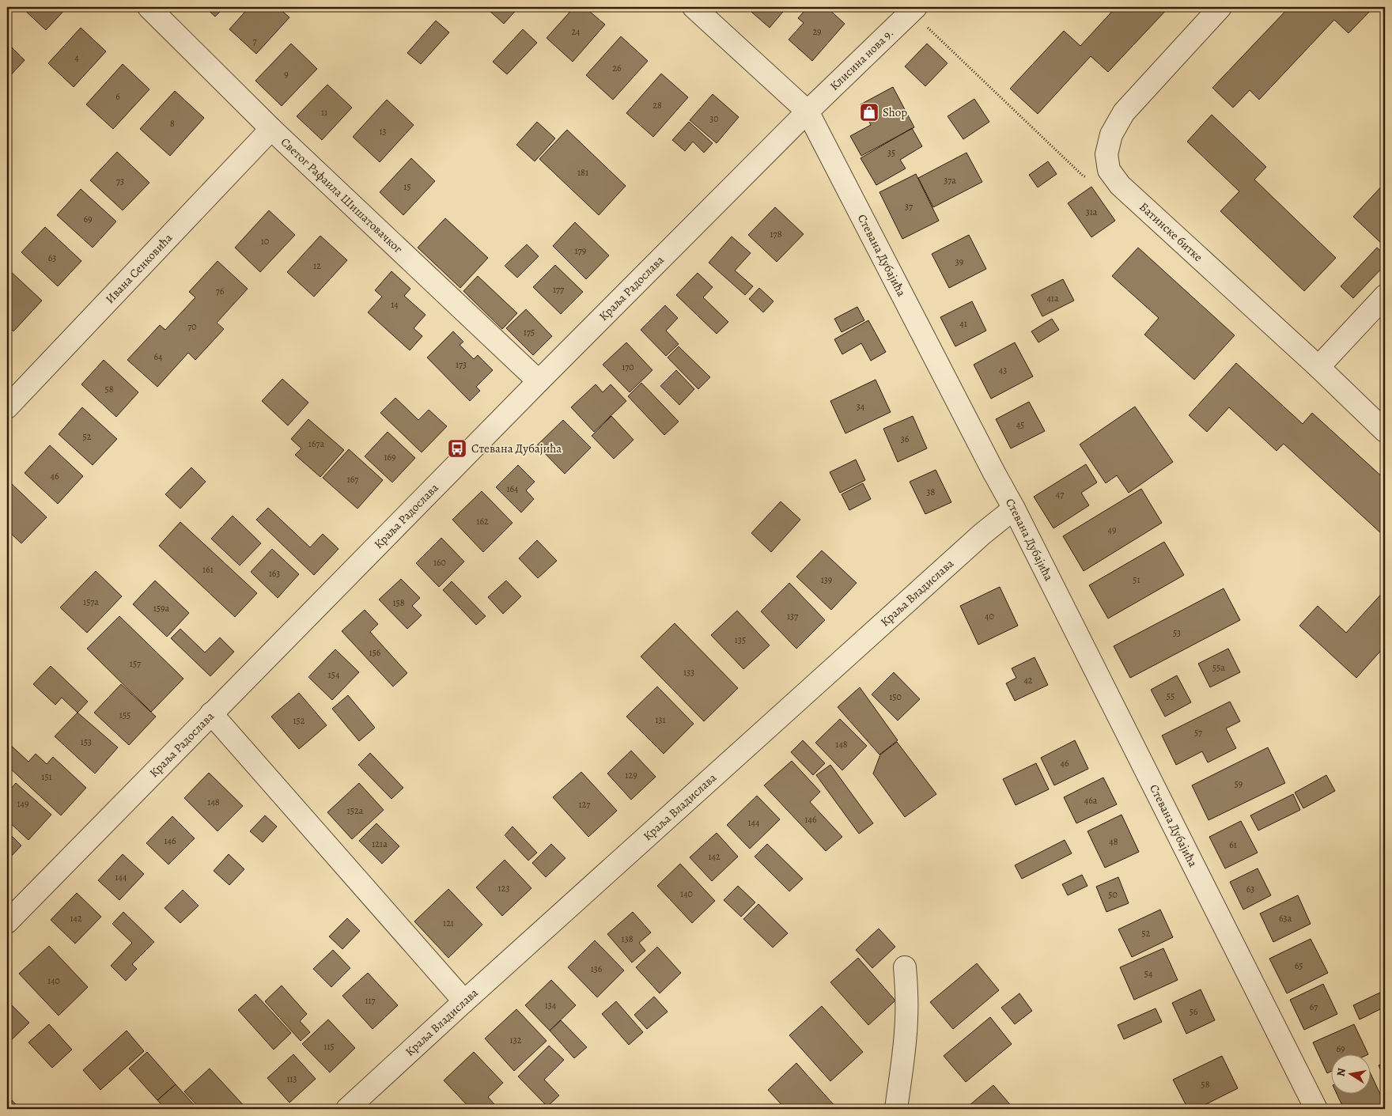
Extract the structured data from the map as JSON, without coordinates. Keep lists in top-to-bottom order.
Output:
{
  "streets": {
    "street": [
      "Клисина нова 9.",
      "Светог Рафаила Шишатовачког",
      "Батинске битке",
      "Стевана Дубајића",
      "Ивана Сенковића",
      "Краља Радослава",
      "Краља Владислава"
    ]
  },
  "crossings": [
    ["Клисина нова 9.", "Стевана Дубајића"],
    ["Клисина нова 9.", "Краља Радослава"],
    ["Светог Рафаила Шишатовачког", "Ивана Сенковића"],
    ["Светог Рафаила Шишатовачког", "Краља Радослава"],
    ["Стевана Дубајића", "Краља Радослава"],
    ["Стевана Дубајића", "Краља Владислава"]
  ],
  "places": {
    "shop": ["Shop"],
    "bus stop": ["Стевана Дубајића"]
  },
  "house_numbers": [
    "24",
    "29",
    "7",
    "4",
    "26",
    "9",
    "6",
    "28",
    "11",
    "30",
    "8",
    "13",
    "35",
    "181",
    "37a",
    "73",
    "15",
    "37",
    "31a",
    "69",
    "178",
    "10",
    "179",
    "63",
    "39",
    "12",
    "177",
    "76",
    "41a",
    "14",
    "41",
    "70",
    "175",
    "64",
    "173",
    "170",
    "43",
    "58",
    "34",
    "45",
    "52",
    "36",
    "167a",
    "169",
    "46",
    "167",
    "164",
    "38",
    "47",
    "162",
    "49",
    "160",
    "161",
    "163",
    "139",
    "51",
    "157a",
    "158",
    "159a",
    "137",
    "40",
    "53",
    "135",
    "156",
    "157",
    "55a",
    "133",
    "154",
    "42",
    "55",
    "150",
    "155",
    "131",
    "152",
    "57",
    "153",
    "148",
    "46",
    "129",
    "151",
    "59",
    "46a",
    "148",
    "149",
    "127",
    "152a",
    "146",
    "144",
    "146",
    "48",
    "121a",
    "61",
    "142",
    "144",
    "123",
    "63",
    "140",
    "50",
    "142",
    "63a",
    "121",
    "52",
    "138",
    "65",
    "136",
    "54",
    "140",
    "117",
    "134",
    "67",
    "56",
    "132",
    "115",
    "69",
    "113",
    "58"
  ],
  "north": "left"
}
